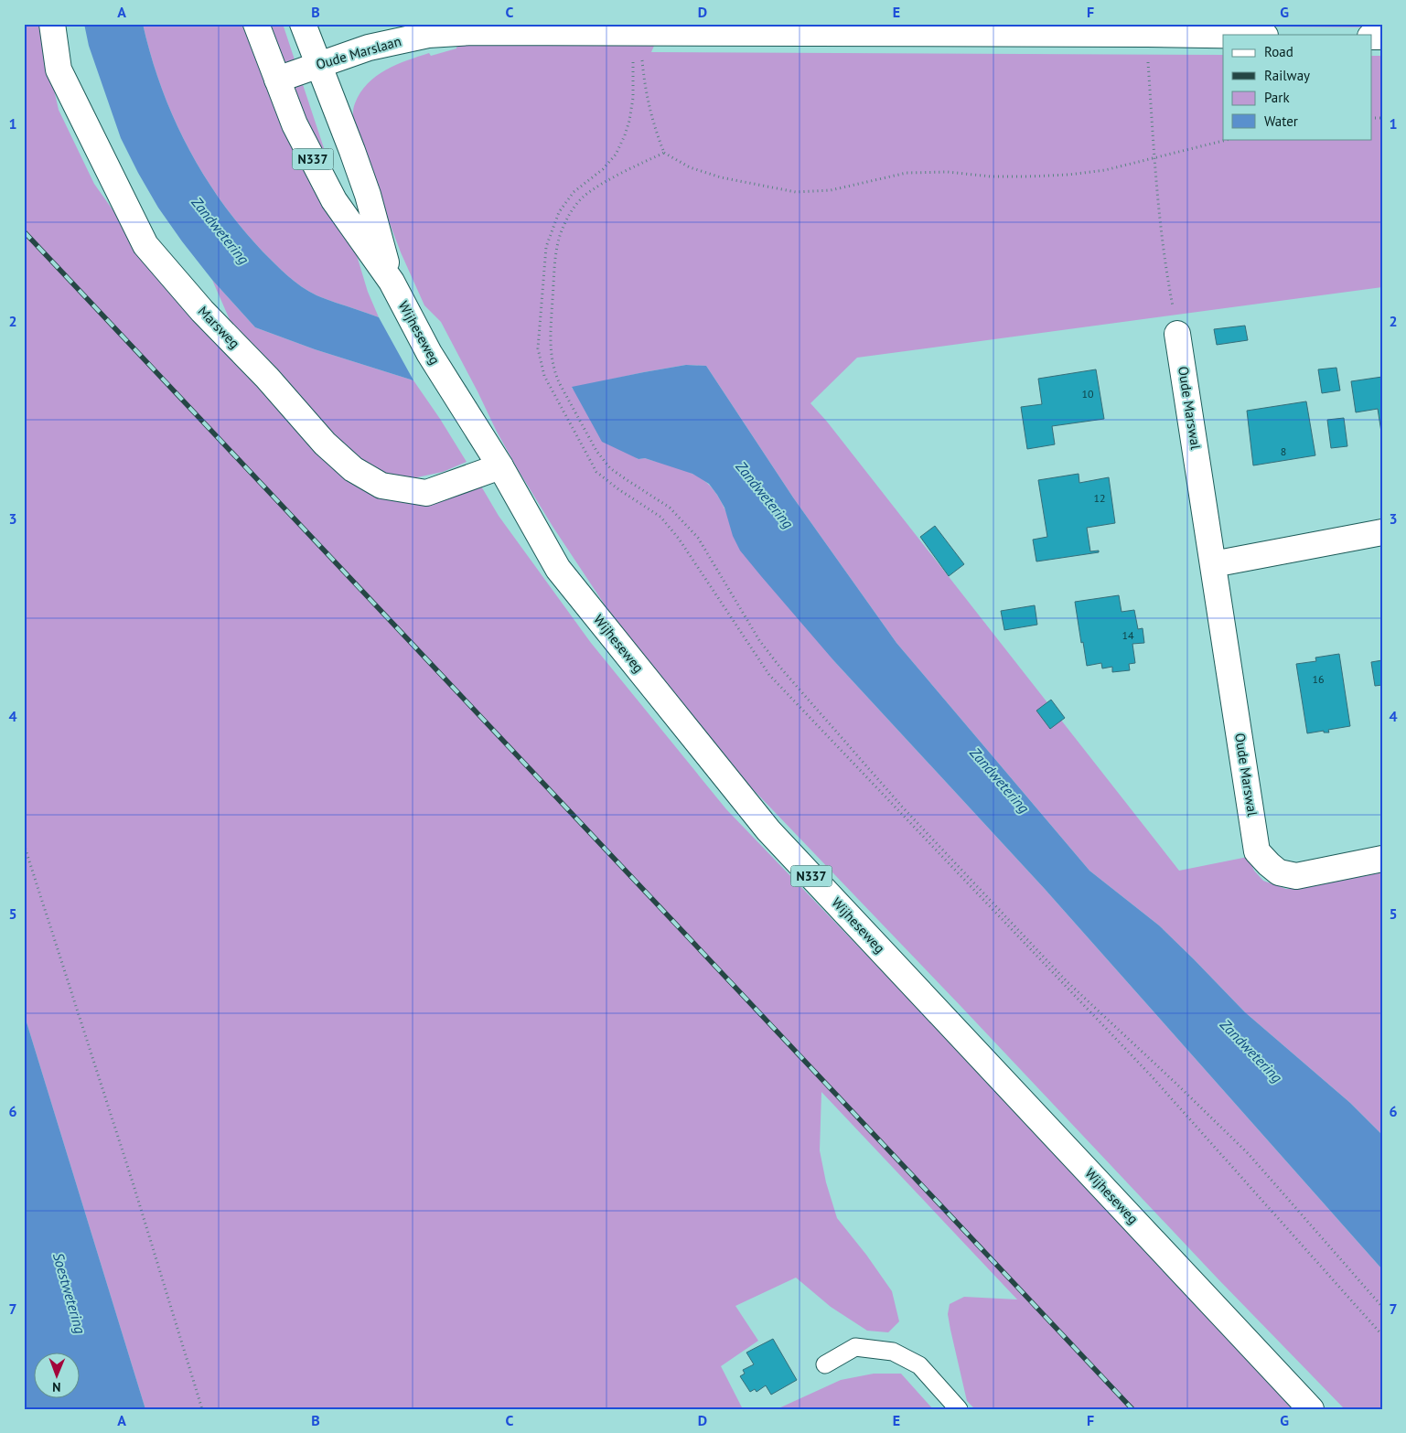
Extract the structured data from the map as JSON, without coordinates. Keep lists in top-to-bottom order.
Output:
{
  "streets": {
    "street": [
      "Oude Marslaan",
      "N337",
      "Marsweg",
      "Wijheseweg",
      "Oude Marswal"
    ]
  },
  "crossings": [
    ["Oude Marslaan", "Wijheseweg"],
    ["Marsweg", "Wijheseweg"]
  ],
  "water": ["Zandwetering", "Soestwetering"],
  "house_numbers": [
    "10",
    "8",
    "12",
    "14",
    "16"
  ],
  "legend": [
    "Road",
    "Railway",
    "Park",
    "Water"
  ],
  "north": "bottom",
  "grid": {
    "columns": [
      "A",
      "B",
      "C",
      "D",
      "E",
      "F",
      "G"
    ],
    "rows": [
      "1",
      "2",
      "3",
      "4",
      "5",
      "6",
      "7"
    ]
  }
}
